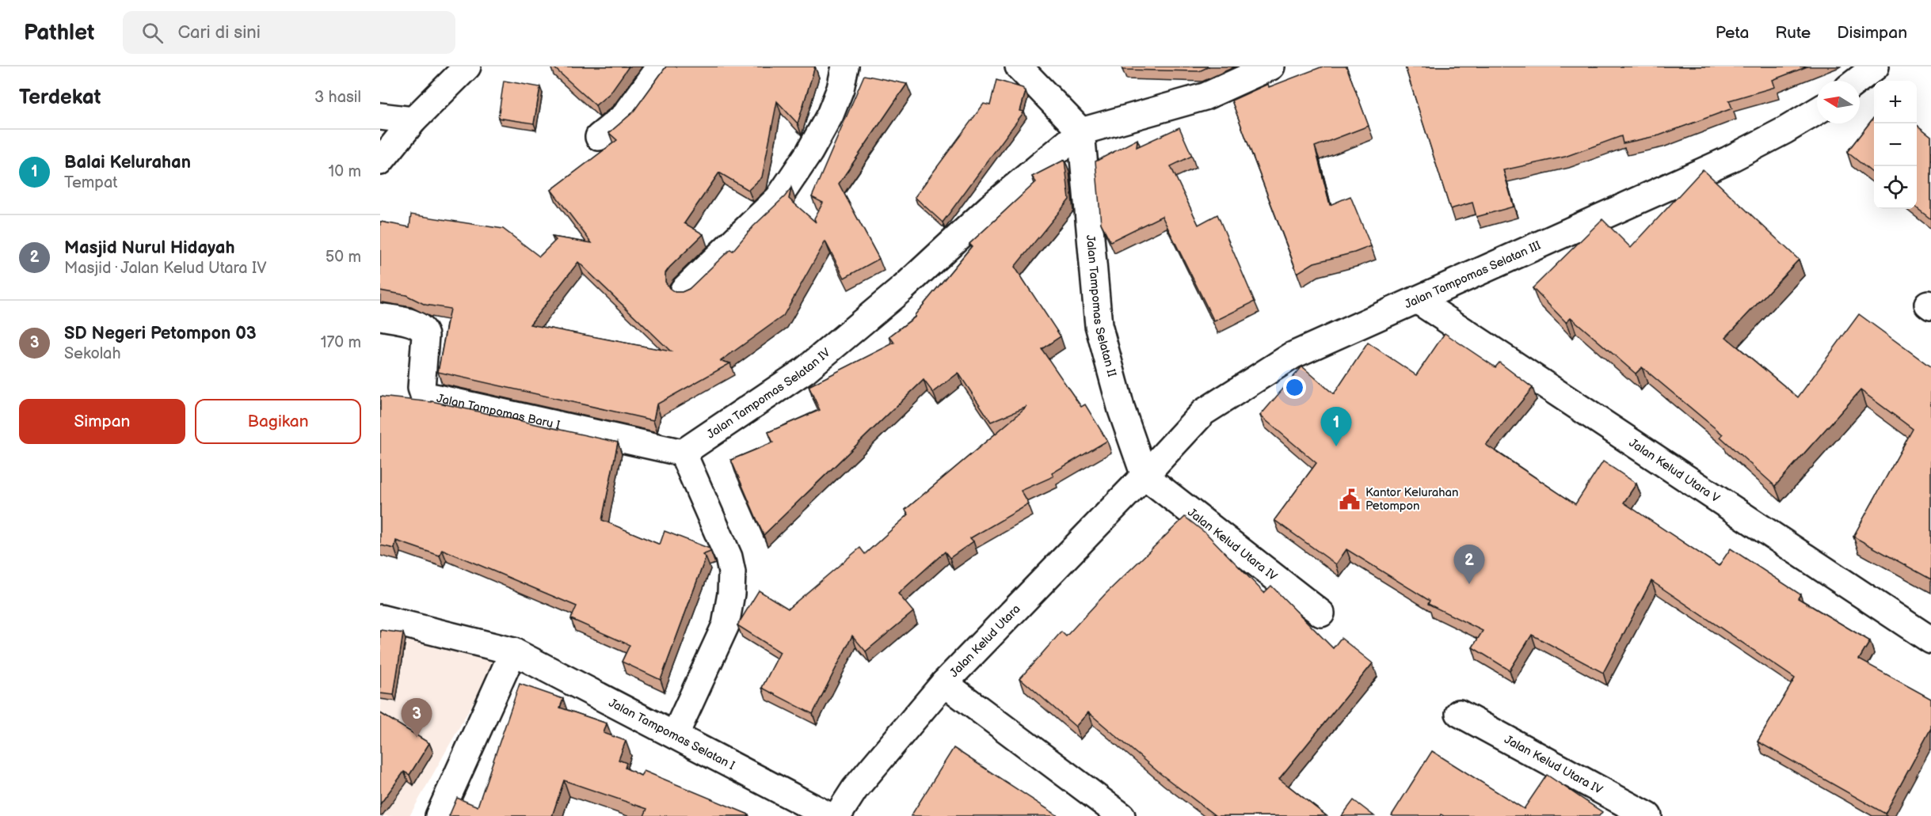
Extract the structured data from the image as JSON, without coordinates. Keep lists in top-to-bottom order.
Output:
{
  "streets": {
    "street": [
      "Jalan Tampomas Selatan III",
      "Jalan Tampomas Selatan II",
      "Jalan Tampomas Selatan IV",
      "Jalan Tampomas Baru I",
      "Jalan Kelud Utara V",
      "Jalan Kelud Utara IV",
      "Jalan Kelud Utara",
      "Jalan Tampomas Selatan I"
    ]
  },
  "crossings": [
    ["Jalan Tampomas Selatan III", "Jalan Tampomas Selatan II"],
    ["Jalan Tampomas Selatan III", "Jalan Kelud Utara V"],
    ["Jalan Tampomas Selatan III", "Jalan Kelud Utara IV"],
    ["Jalan Tampomas Selatan III", "Jalan Kelud Utara"],
    ["Jalan Tampomas Selatan II", "Jalan Tampomas Selatan IV"],
    ["Jalan Tampomas Selatan II", "Jalan Kelud Utara IV"],
    ["Jalan Tampomas Selatan II", "Jalan Kelud Utara"],
    ["Jalan Tampomas Selatan IV", "Jalan Tampomas Baru I"],
    ["Jalan Kelud Utara IV", "Jalan Kelud Utara"]
  ],
  "places": {
    "public building": ["Kantor Kelurahan Petompon"]
  },
  "north": "left",
  "page": {
    "header": "Pathlet",
    "search": "Cari di sini",
    "nav": ["Peta", "Rute", "Disimpan"],
    "heading": ["Terdekat", "3 hasil"],
    "map_buttons": ["+", "−"],
    "list": [
      {
        "mark": "1",
        "name": "Balai Kelurahan",
        "note": "Tempat",
        "value": "10 m"
      },
      {
        "mark": "2",
        "name": "Masjid Nurul Hidayah",
        "note": "Masjid · Jalan Kelud Utara IV",
        "value": "50 m"
      },
      {
        "mark": "3",
        "name": "SD Negeri Petompon 03",
        "note": "Sekolah",
        "value": "170 m"
      }
    ],
    "buttons": ["Simpan", "Bagikan"],
    "pins": ["1", "2", "3"]
  }
}
